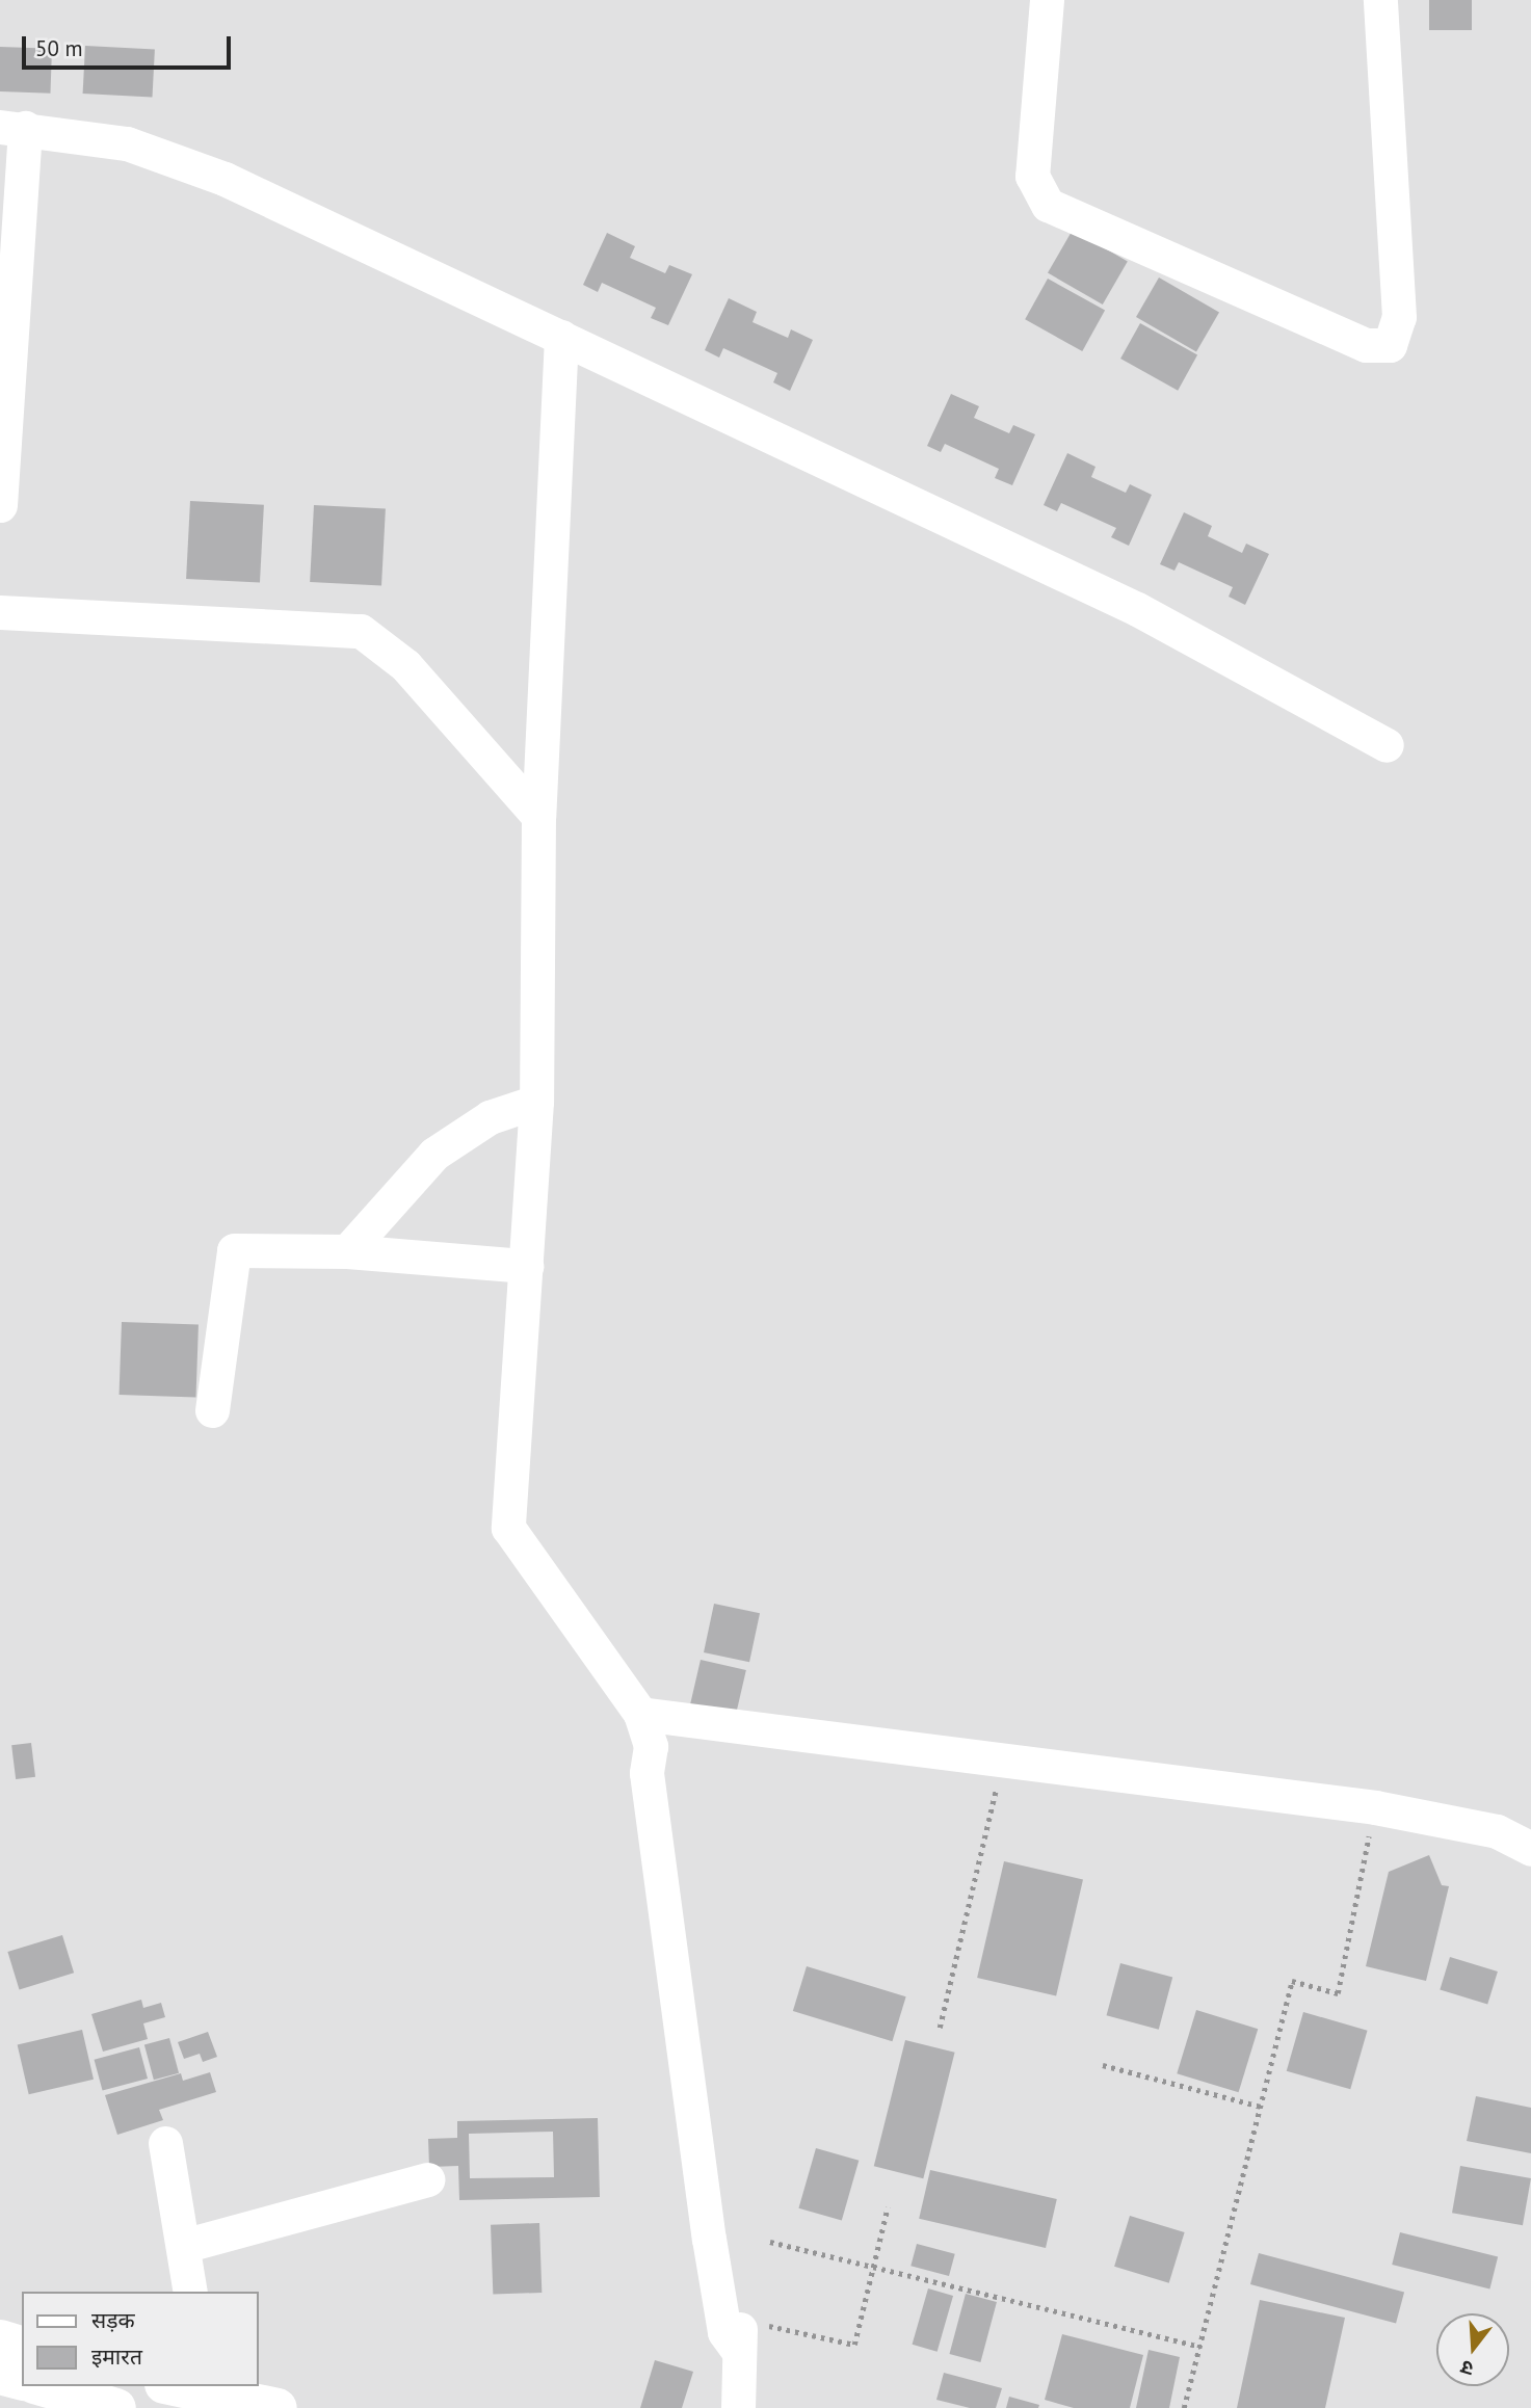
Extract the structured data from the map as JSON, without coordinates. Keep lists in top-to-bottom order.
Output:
{
  "legend": ["सड़क", "इमारत"],
  "scale_bar": "50 m",
  "north": "bottom"
}
